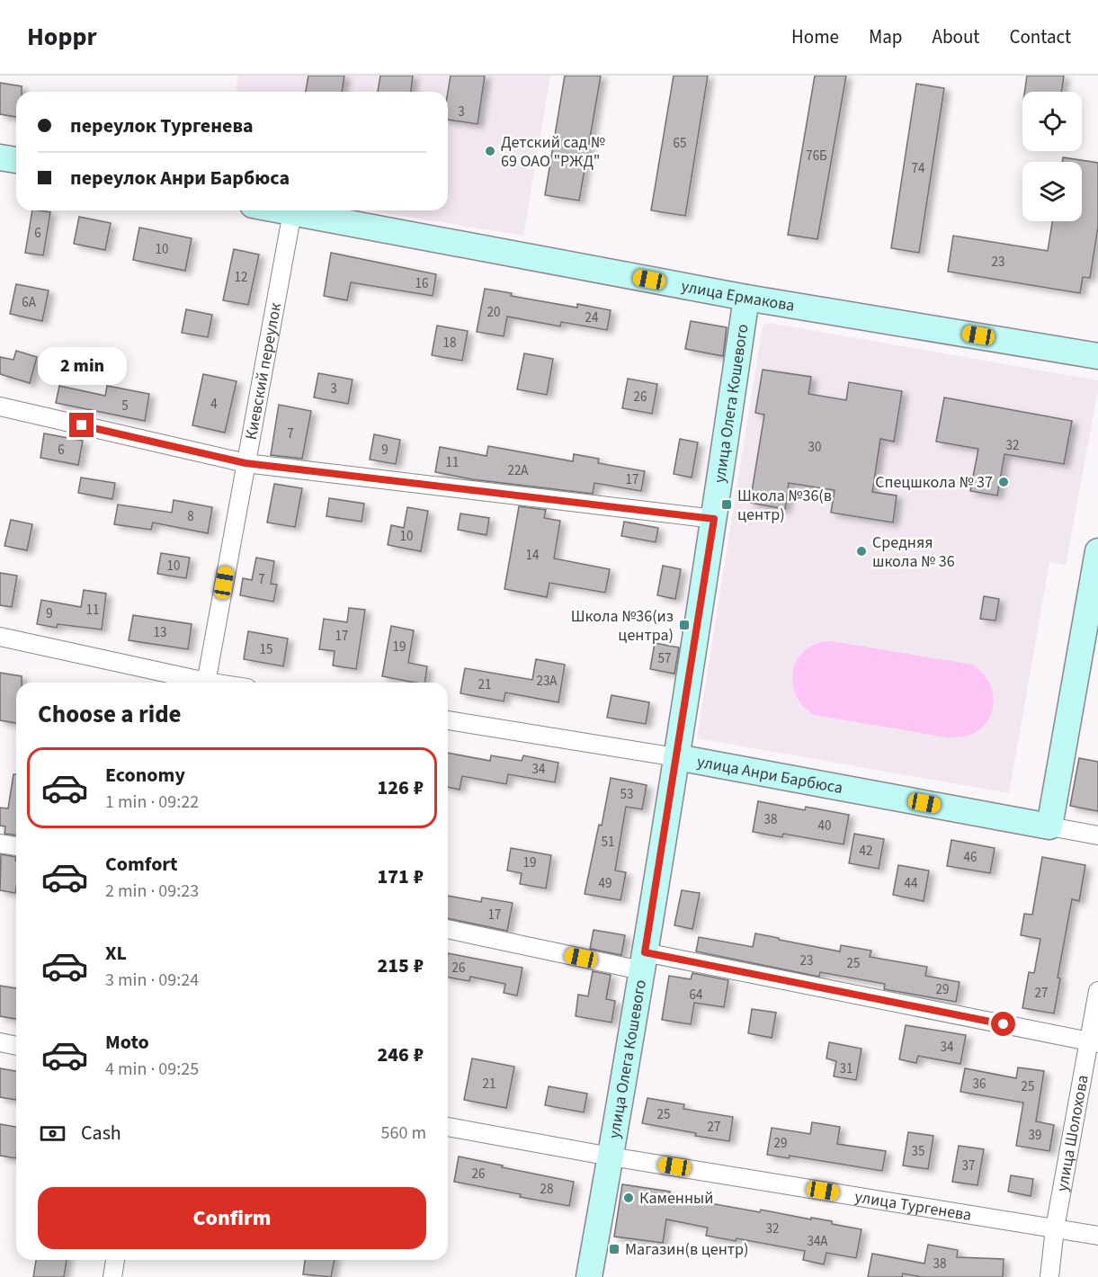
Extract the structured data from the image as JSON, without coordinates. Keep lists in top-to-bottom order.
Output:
{
  "streets": {
    "street": [
      "улица Ермакова",
      "Киевский переулок",
      "улица Олега Кошевого",
      "улица Анри Барбюса",
      "улица Шолохова",
      "улица Тургенева"
    ]
  },
  "crossings": [
    ["улица Ермакова", "Киевский переулок"],
    ["улица Ермакова", "улица Олега Кошевого"],
    ["улица Олега Кошевого", "улица Анри Барбюса"],
    ["улица Олега Кошевого", "улица Тургенева"],
    ["улица Шолохова", "улица Тургенева"]
  ],
  "places": {
    "other": [
      "Детский сад № 69 ОАО \"РЖД\"",
      "Спецшкола № 37",
      "Средняя школа № 36",
      "Каменный"
    ],
    "transit": ["Школа №36(в центр)", "Школа №36(из центра)", "Магазин(в центр)"]
  },
  "house_numbers": [
    "3",
    "65",
    "76Б",
    "74",
    "6",
    "10",
    "23",
    "12",
    "16",
    "6А",
    "20",
    "24",
    "18",
    "3",
    "26",
    "4",
    "5",
    "7",
    "32",
    "30",
    "6",
    "9",
    "11",
    "22А",
    "17",
    "8",
    "10",
    "14",
    "10",
    "7",
    "11",
    "9",
    "13",
    "17",
    "19",
    "15",
    "57",
    "23А",
    "21",
    "34",
    "53",
    "38",
    "40",
    "51",
    "42",
    "46",
    "19",
    "49",
    "44",
    "17",
    "23",
    "25",
    "26",
    "29",
    "27",
    "64",
    "34",
    "31",
    "21",
    "36",
    "25",
    "25",
    "27",
    "39",
    "29",
    "35",
    "37",
    "26",
    "28",
    "32",
    "34А",
    "38"
  ],
  "page": {
    "header": "Hoppr",
    "nav": [
      "Home",
      "Map",
      "About",
      "Contact"
    ],
    "banner": ["переулок Тургенева", "переулок Анри Барбюса"],
    "bubble": "2 min",
    "heading": "Choose a ride",
    "list": [
      {
        "name": "Economy",
        "note": "1 min · 09:22",
        "value": "126 ₽"
      },
      {
        "name": "Comfort",
        "note": "2 min · 09:23",
        "value": "171 ₽"
      },
      {
        "name": "XL",
        "note": "3 min · 09:24",
        "value": "215 ₽"
      },
      {
        "name": "Moto",
        "note": "4 min · 09:25",
        "value": "246 ₽"
      }
    ],
    "pay": ["Cash", "560 m"],
    "buttons": "Confirm"
  }
}
